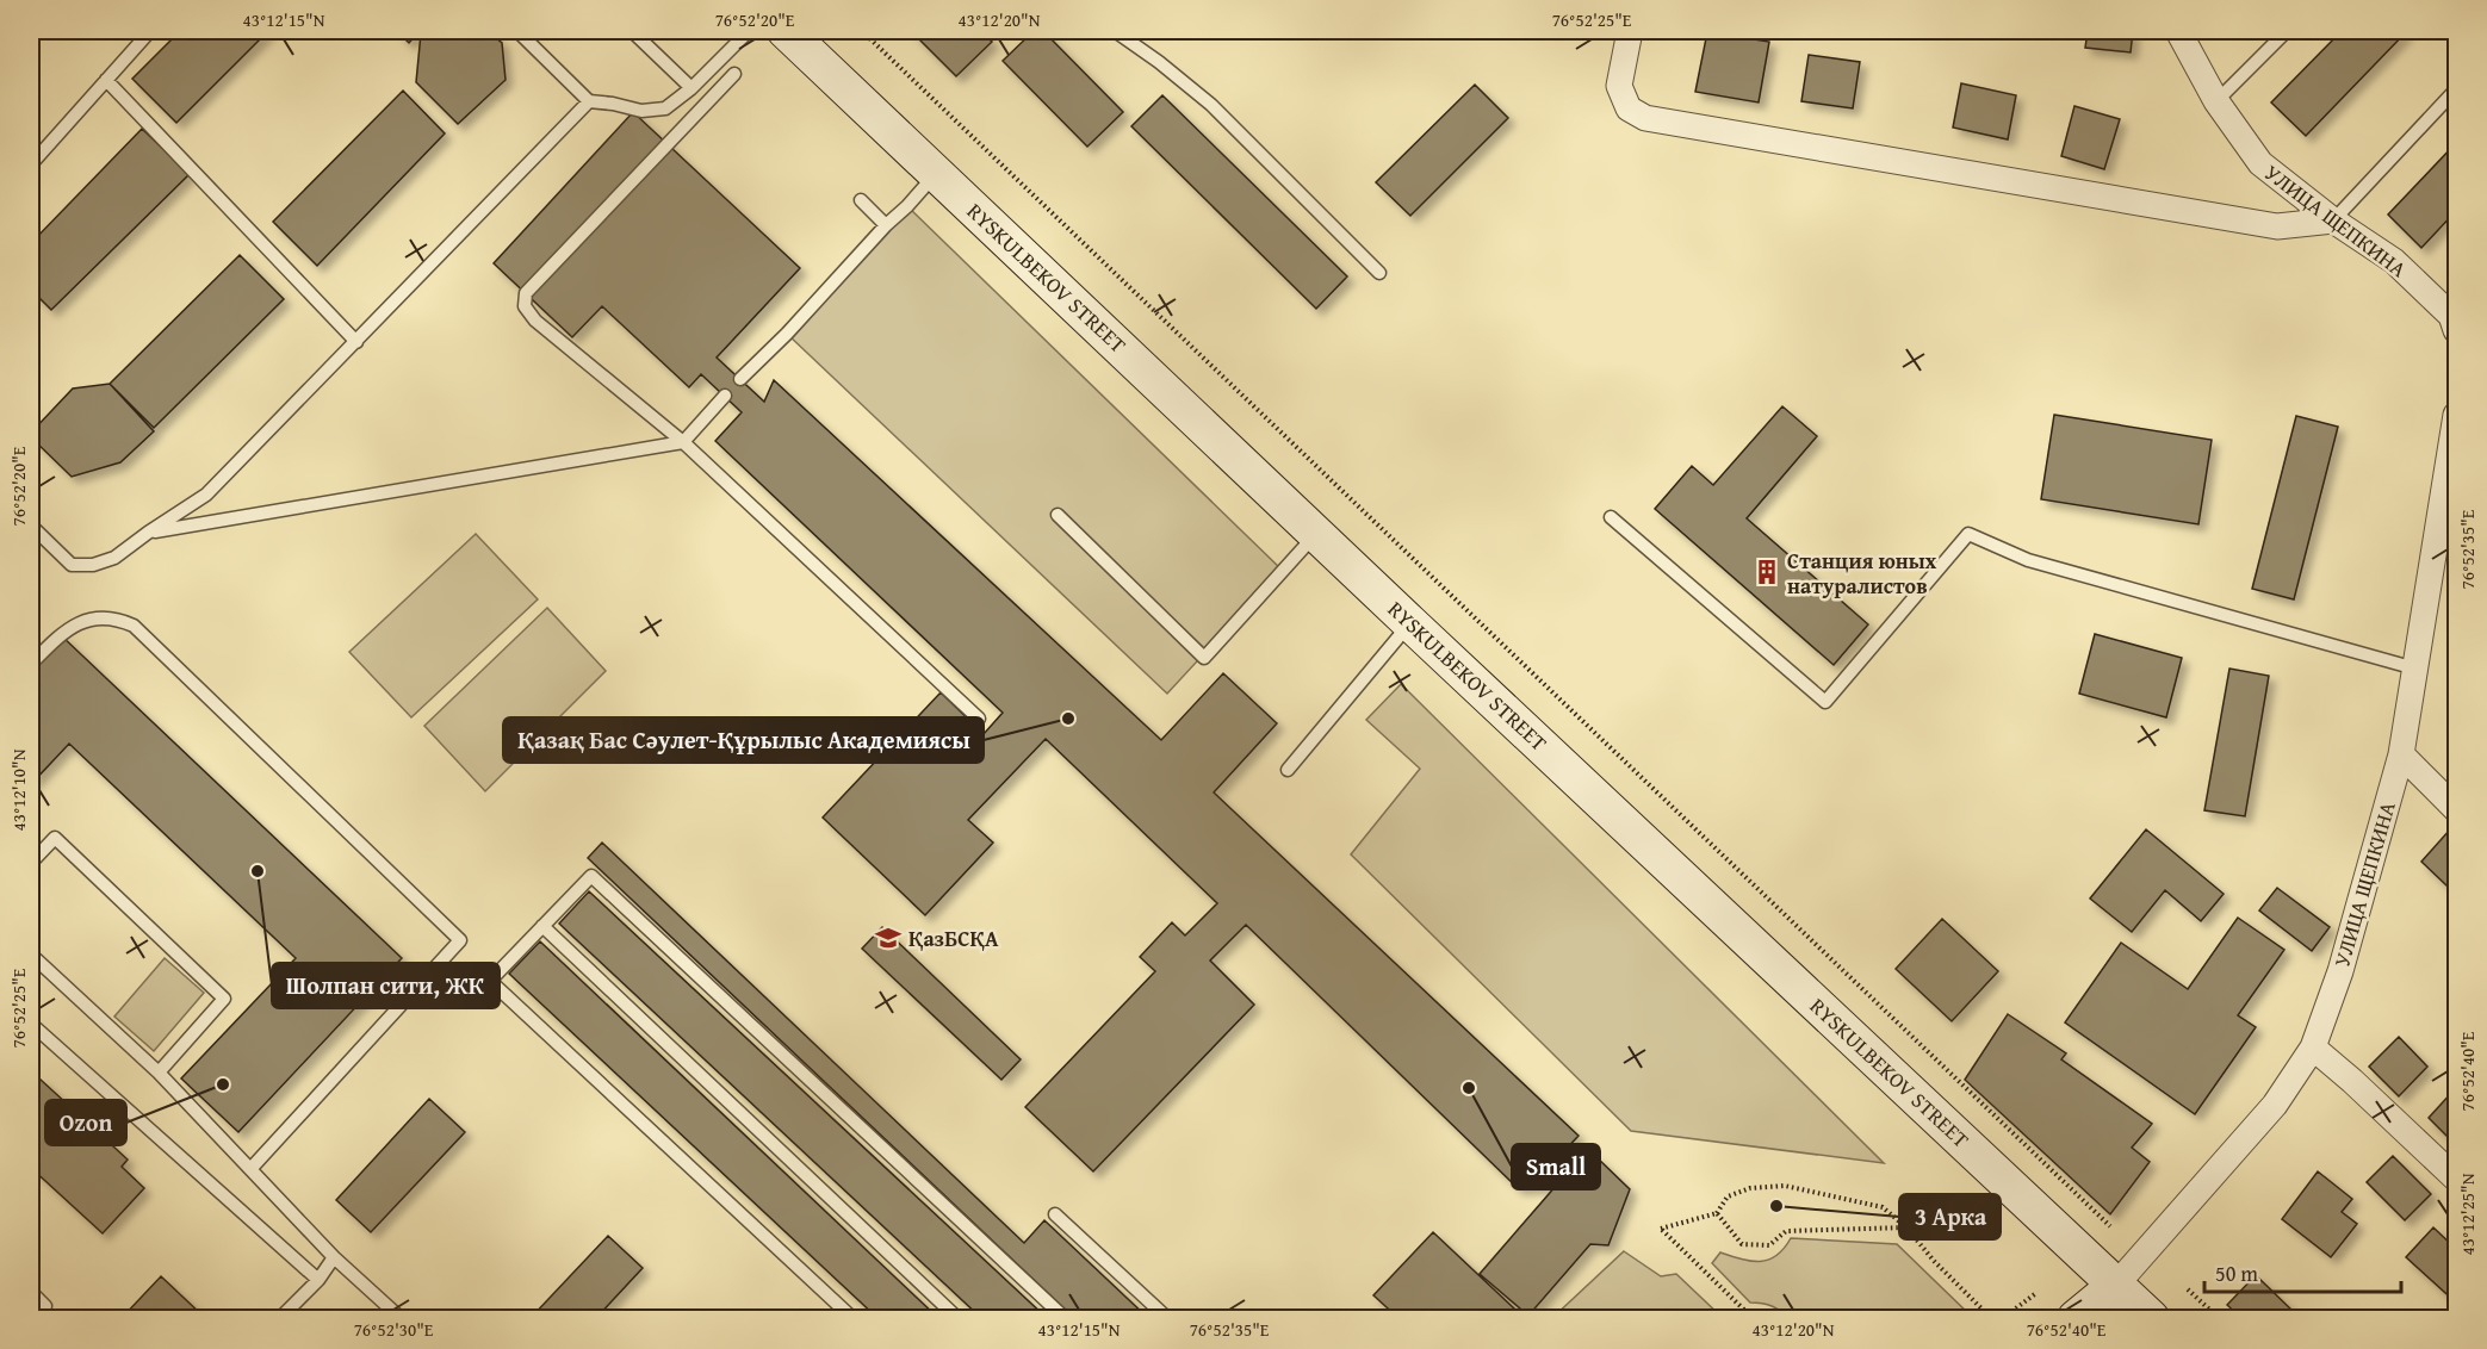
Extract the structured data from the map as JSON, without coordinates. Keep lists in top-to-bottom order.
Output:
{
  "streets": {
    "street": ["УЛИЦА ЩЕПКИНА", "RYSKULBEKOV STREET"]
  },
  "crossings": [
    ["УЛИЦА ЩЕПКИНА", "RYSKULBEKOV STREET"]
  ],
  "places": {
    "building": ["Станция юных натуралистов"],
    "other": [
      "Қазақ Бас Сәулет-Құрылыс Академиясы",
      "Шолпан сити, ЖК",
      "Ozon",
      "Small",
      "3 Арка"
    ],
    "school or university": ["ҚазБСҚА"]
  },
  "scale_bar": "50 m",
  "coordinates": [
    "43°12'15\"N",
    "76°52'20\"E",
    "43°12'20\"N",
    "76°52'25\"E",
    "76°52'35\"E",
    "43°12'10\"N",
    "76°52'40\"E",
    "43°12'25\"N",
    "76°52'30\"E"
  ]
}
